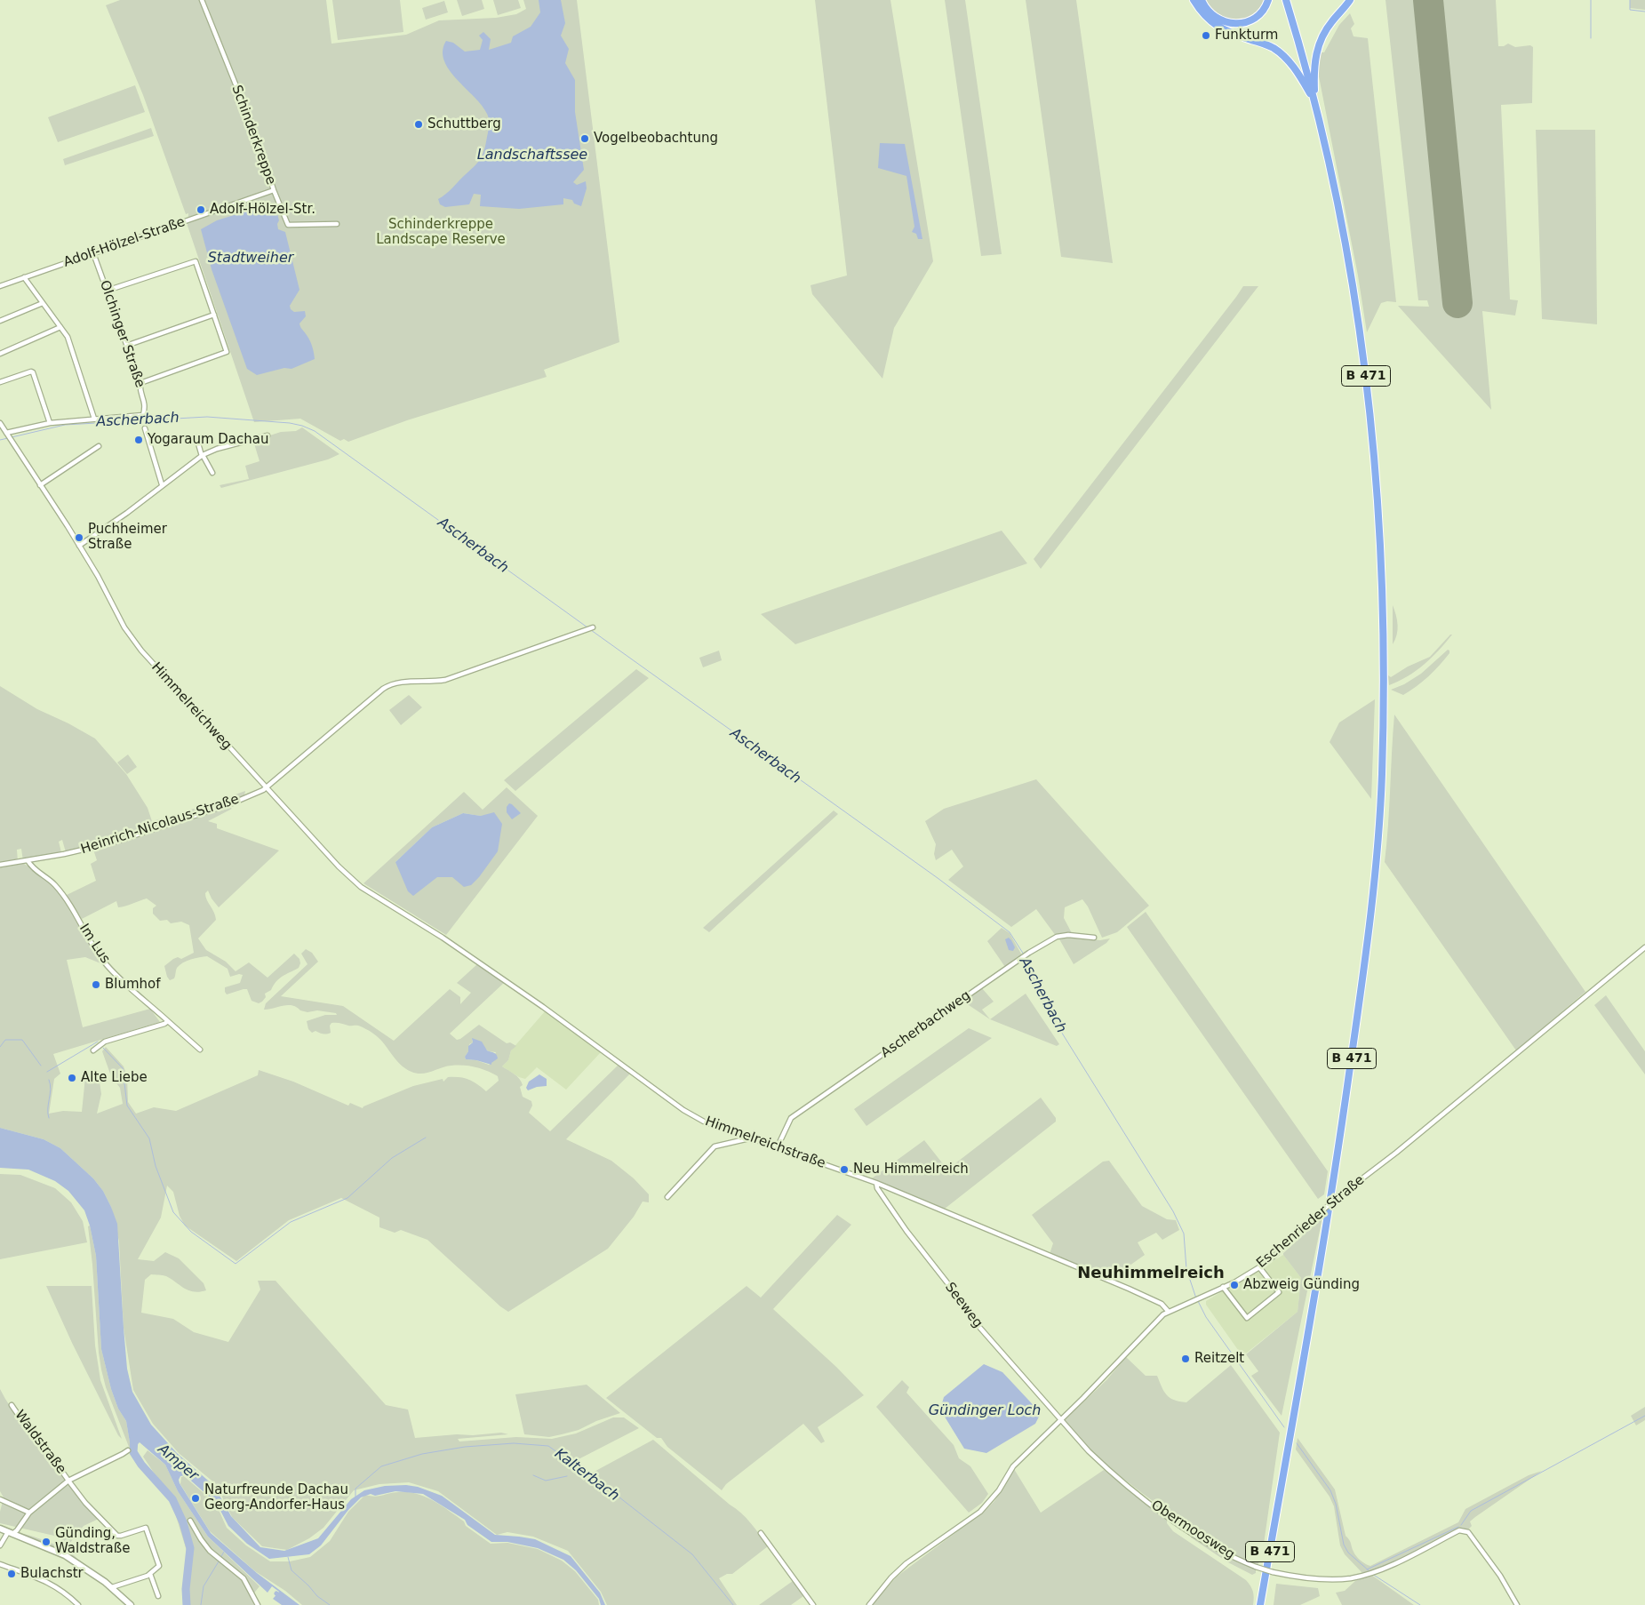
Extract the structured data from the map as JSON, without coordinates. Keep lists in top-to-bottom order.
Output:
{
  "streets": {
    "highway": ["B 471"],
    "street": [
      "Schinderkreppe",
      "Adolf-Hölzel-Straße",
      "Olchinger Straße",
      "Himmelreichweg",
      "Heinrich-Nicolaus-Straße",
      "Im Lus",
      "Ascherbachweg",
      "Himmelreichstraße",
      "Eschenrieder Straße",
      "Seeweg",
      "Waldstraße",
      "Obermoosweg"
    ]
  },
  "crossings": [
    ["Schinderkreppe", "Adolf-Hölzel-Straße"],
    ["Adolf-Hölzel-Straße", "Olchinger Straße"],
    ["Himmelreichweg", "Heinrich-Nicolaus-Straße"],
    ["Himmelreichweg", "Himmelreichstraße"],
    ["Heinrich-Nicolaus-Straße", "Im Lus"],
    ["Ascherbachweg", "Himmelreichstraße"],
    ["Himmelreichstraße", "Eschenrieder Straße"],
    ["Himmelreichstraße", "Seeweg"],
    ["Eschenrieder Straße", "Seeweg"],
    ["Eschenrieder Straße", "Obermoosweg"],
    ["Seeweg", "Obermoosweg"]
  ],
  "districts": ["Neuhimmelreich"],
  "water": [
    "Landschaftssee",
    "Stadtweiher",
    "Ascherbach",
    "Gündinger Loch",
    "Amper",
    "Kalterbach"
  ],
  "parks": ["Schinderkreppe Landscape Reserve"],
  "places": [
    "Funkturm",
    "Schuttberg",
    "Vogelbeobachtung",
    "Adolf-Hölzel-Str.",
    "Yogaraum Dachau",
    "Puchheimer Straße",
    "Blumhof",
    "Alte Liebe",
    "Neu Himmelreich",
    "Abzweig Günding",
    "Reitzelt",
    "Naturfreunde Dachau Georg-Andorfer-Haus",
    "Günding, Waldstraße",
    "Bulachstr"
  ]
}
